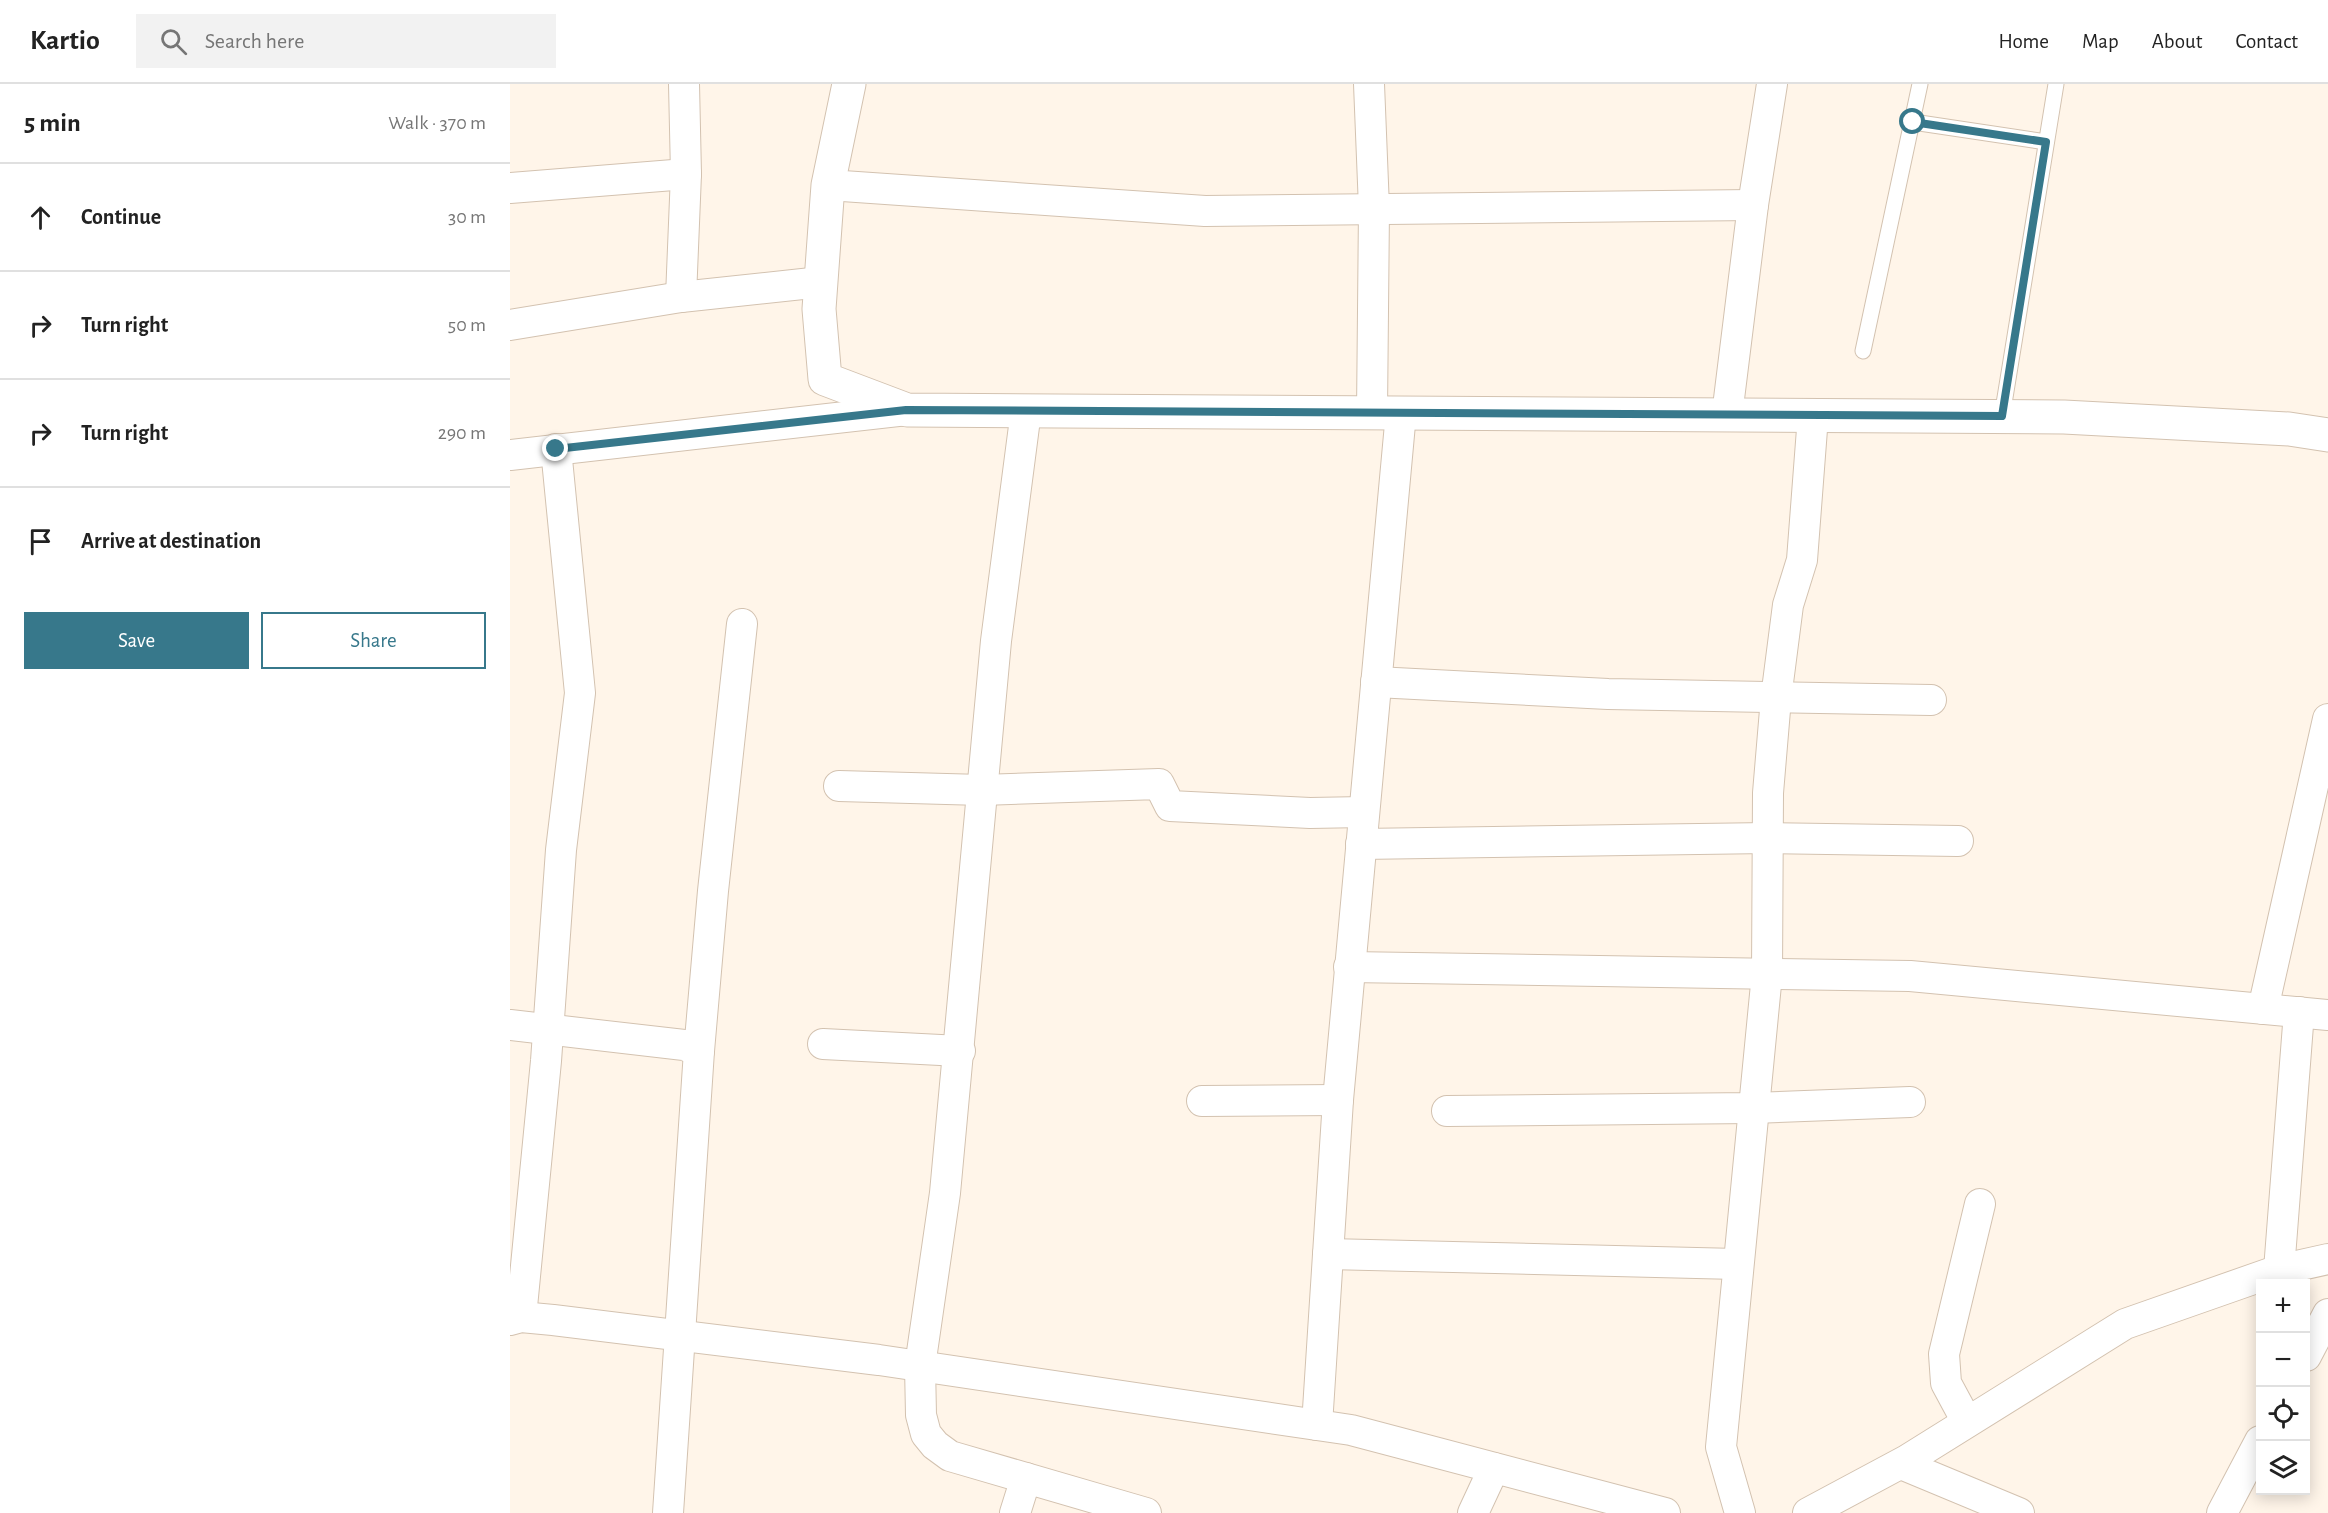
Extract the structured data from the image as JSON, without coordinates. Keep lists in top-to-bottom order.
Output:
{
  "page": {
    "header": "Kartio",
    "search": "Search here",
    "nav": [
      "Home",
      "Map",
      "About",
      "Contact"
    ],
    "heading": ["5 min", "Walk · 370 m"],
    "list": [
      ["Continue", "30 m"],
      ["Turn right", "50 m"],
      ["Turn right", "290 m"],
      "Arrive at destination"
    ],
    "buttons": ["Save", "Share"],
    "map_buttons": ["+", "−"]
  }
}
